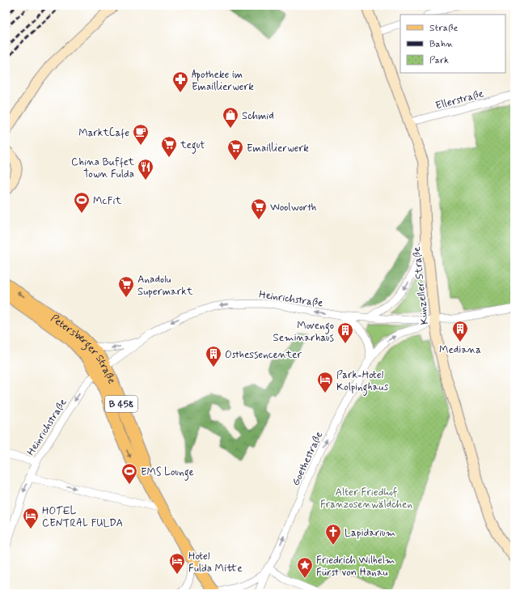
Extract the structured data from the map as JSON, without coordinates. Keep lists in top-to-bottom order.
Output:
{
  "streets": {
    "main road": ["Künzeller Straße", "Petersberger Straße", "B 458"],
    "street": ["Ellerstraße", "Heinrichstraße", "Goethestraße"]
  },
  "crossings": [
    ["Ellerstraße", "Künzeller Straße"],
    ["Künzeller Straße", "Heinrichstraße"],
    ["Künzeller Straße", "Goethestraße"],
    ["Heinrichstraße", "Petersberger Straße"],
    ["Heinrichstraße", "Goethestraße"],
    ["Petersberger Straße", "Goethestraße"]
  ],
  "one_way": ["Heinrichstraße", "Goethestraße"],
  "parks": ["Alter Friedhof Franzosenwäldchen"],
  "places": {
    "pharmacy": ["Apotheke im Emaillierwerk"],
    "shop": ["Schmid"],
    "cafe": ["MarktCafe"],
    "supermarket": [
      "tegut",
      "Emaillierwerk",
      "Woolworth",
      "Anadolu Supermarkt"
    ],
    "restaurant": ["China Buffet Town Fulda"],
    "sports": ["McFit", "EMS Lounge"],
    "building": ["Mediana", "Movengo Seminarhaus", "Osthessencenter"],
    "hotel": ["Park-Hotel Kolpinghaus", "HOTEL CENTRAL FULDA", "Hotel Fulda Mitte"],
    "church": ["Lapidarium"],
    "place": ["Friedrich Wilhelm Fürst von Hanau"]
  },
  "legend": ["Straße", "Bahn", "Park"]
}
